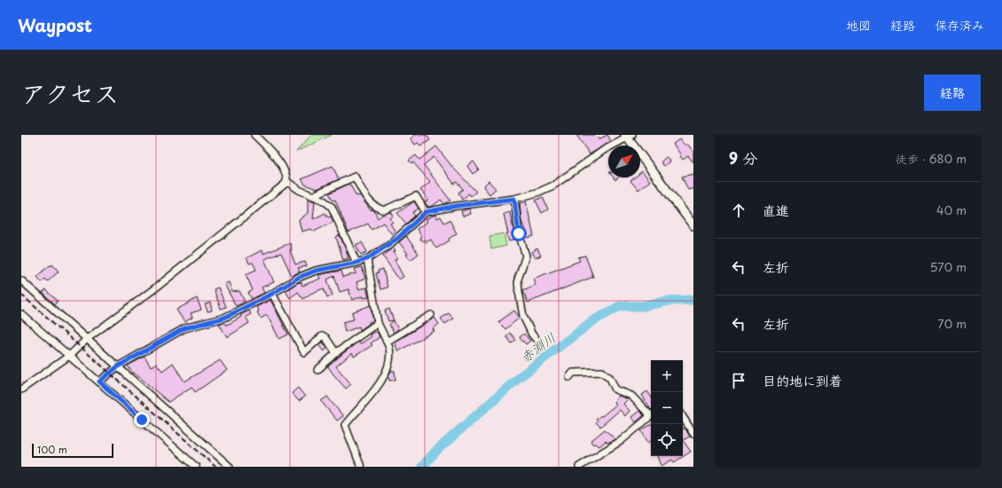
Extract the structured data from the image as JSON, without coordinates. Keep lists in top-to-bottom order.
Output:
{
  "water": ["赤淵川"],
  "scale_bar": "100 m",
  "north": "top right",
  "page": {
    "header": "Waypost",
    "nav": ["地図", "経路", "保存済み"],
    "title": "アクセス",
    "buttons": "経路",
    "heading": ["9 分", "徒歩 · 680 m"],
    "list": [
      ["直進", "40 m"],
      ["左折", "570 m"],
      ["左折", "70 m"],
      "目的地に到着"
    ],
    "map_buttons": ["+", "−"],
    "scale": "100 m"
  }
}
